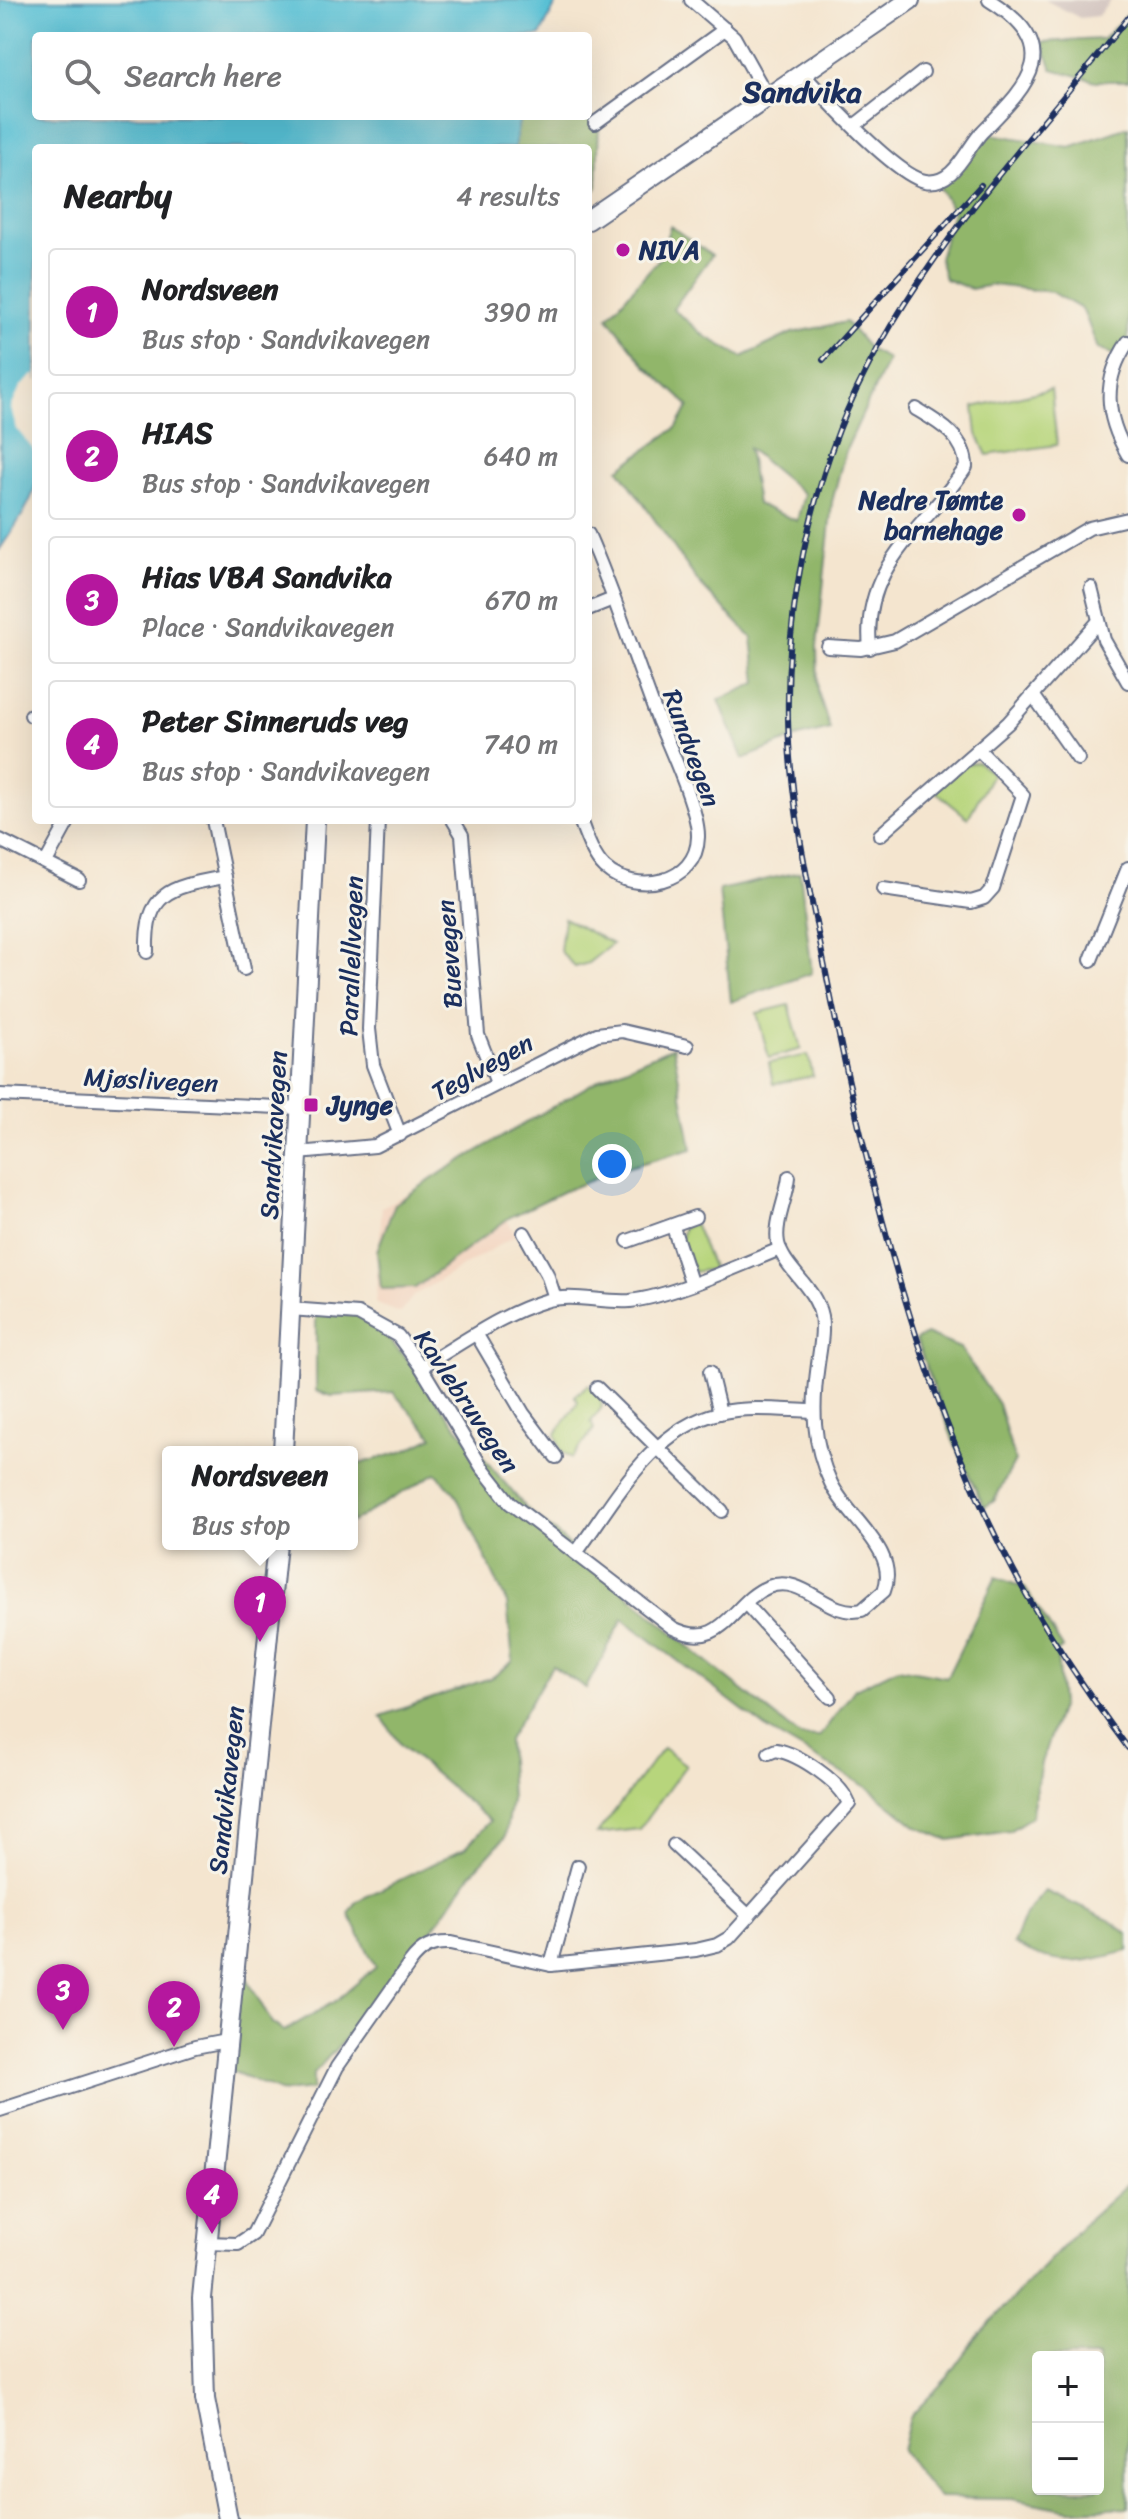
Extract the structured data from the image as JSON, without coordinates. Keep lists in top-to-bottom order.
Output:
{
  "streets": {
    "main road": ["Sandvikavegen"],
    "street": [
      "Rundvegen",
      "Buevegen",
      "Parallellvegen",
      "Teglvegen",
      "Mjøslivegen",
      "Kavlebruvegen"
    ]
  },
  "crossings": [
    ["Buevegen", "Teglvegen"],
    ["Parallellvegen", "Teglvegen"],
    ["Teglvegen", "Sandvikavegen"],
    ["Mjøslivegen", "Sandvikavegen"],
    ["Sandvikavegen", "Kavlebruvegen"]
  ],
  "districts": ["Sandvika"],
  "places": {
    "other": ["NIVA", "Nedre Tømte barnehage"],
    "transit": ["Jynge"]
  },
  "page": {
    "search": "Search here",
    "heading": ["Nearby", "4 results"],
    "list": [
      {
        "mark": "1",
        "name": "Nordsveen",
        "note": "Bus stop · Sandvikavegen",
        "value": "390 m"
      },
      {
        "mark": "2",
        "name": "HIAS",
        "note": "Bus stop · Sandvikavegen",
        "value": "640 m"
      },
      {
        "mark": "3",
        "name": "Hias VBA Sandvika",
        "note": "Place · Sandvikavegen",
        "value": "670 m"
      },
      {
        "mark": "4",
        "name": "Peter Sinneruds veg",
        "note": "Bus stop · Sandvikavegen",
        "value": "740 m"
      }
    ],
    "popup": ["Nordsveen", "Bus stop"],
    "pins": [
      "1",
      "3",
      "2",
      "4"
    ],
    "map_buttons": ["+", "−"]
  }
}
